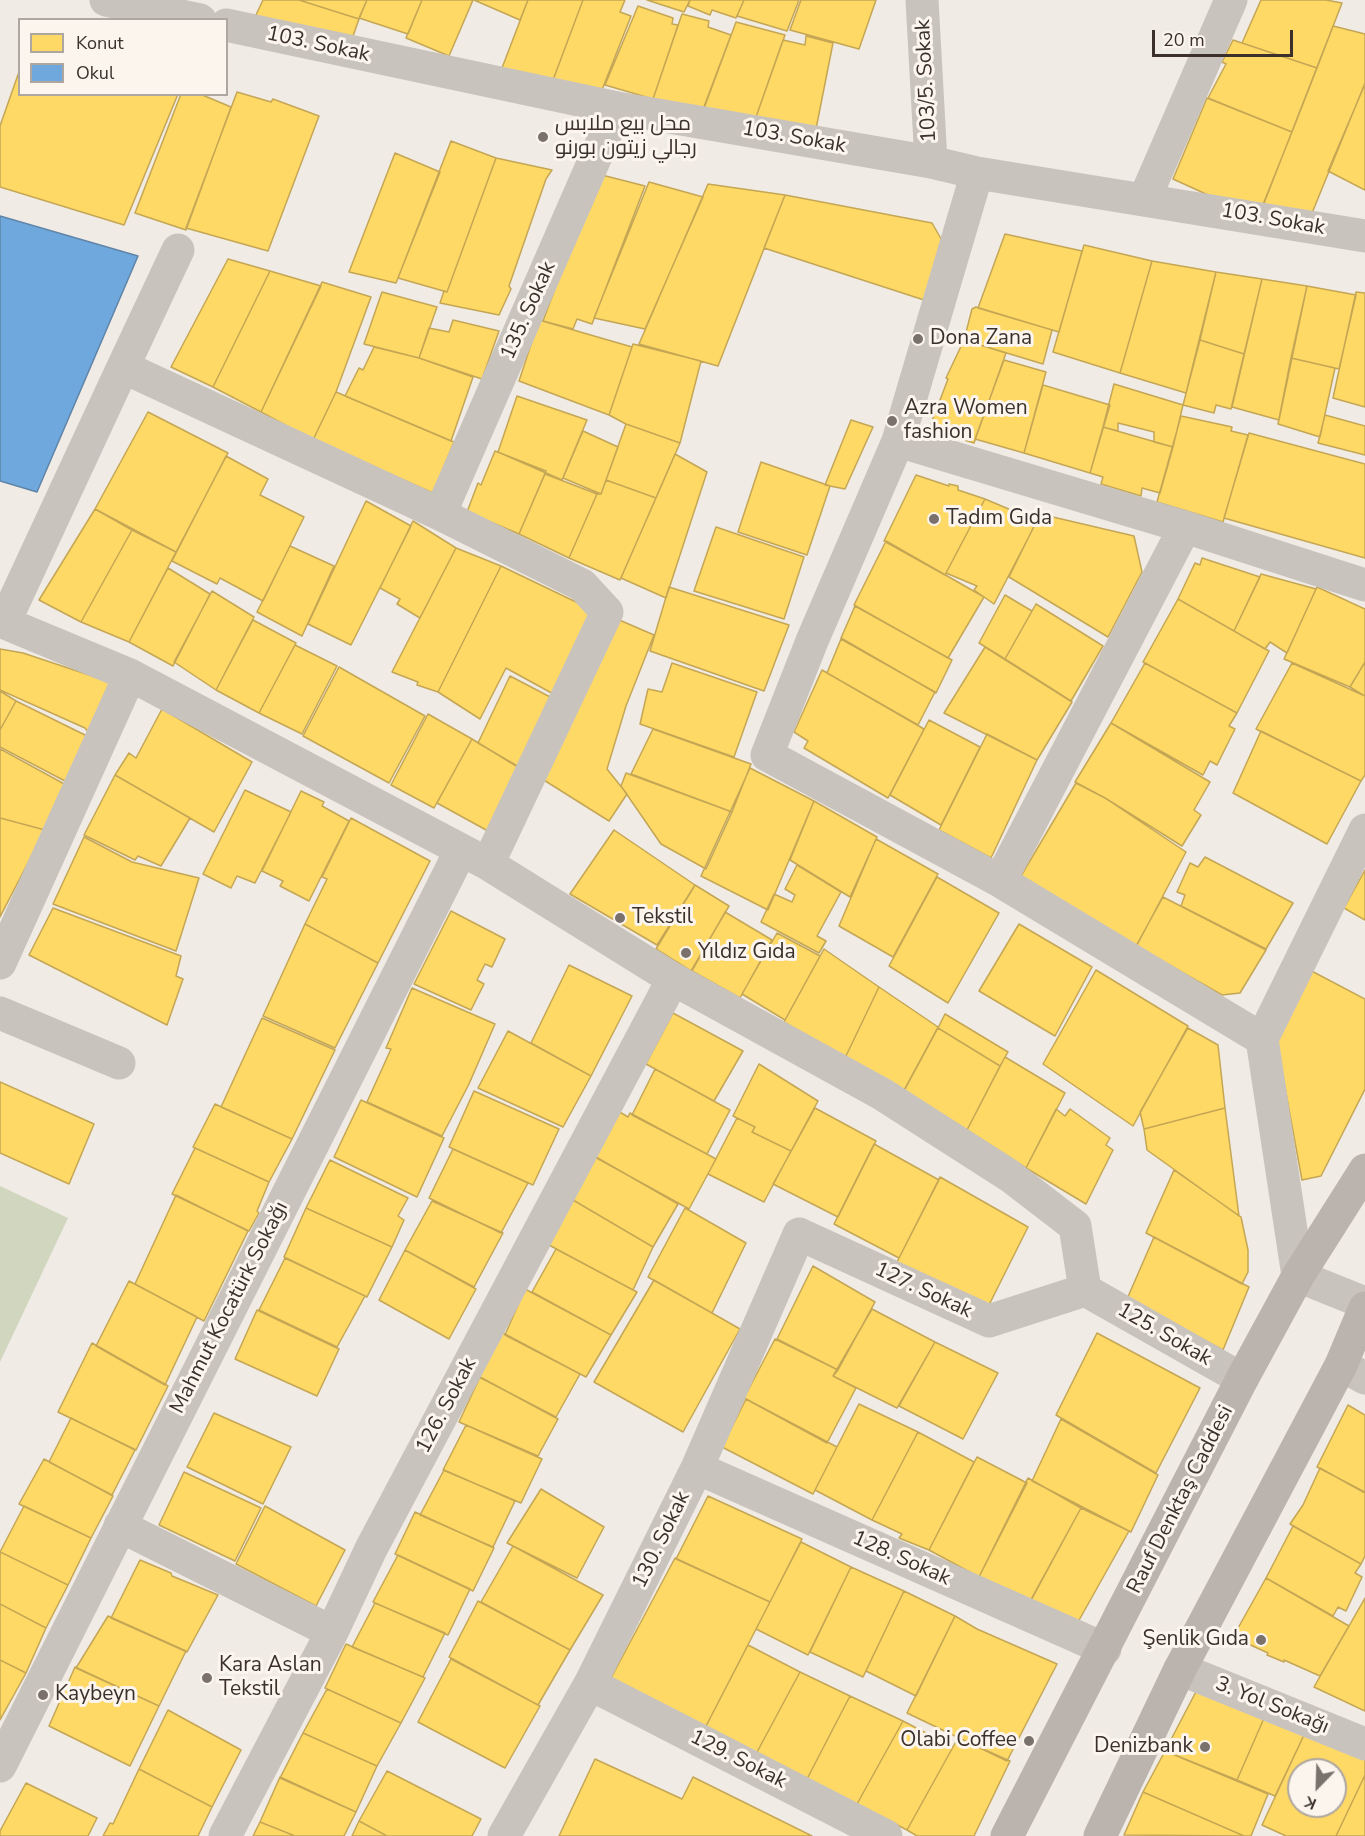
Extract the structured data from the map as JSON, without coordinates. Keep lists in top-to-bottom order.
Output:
{
  "streets": {
    "main road": ["Rauf Denktaş Caddesi"],
    "street": [
      "103. Sokak",
      "103/5. Sokak",
      "135. Sokak",
      "127. Sokak",
      "Mahmut Kocatürk Sokağı",
      "125. Sokak",
      "126. Sokak",
      "130. Sokak",
      "128. Sokak",
      "3. Yol Sokağı",
      "129. Sokak"
    ]
  },
  "crossings": [
    ["103. Sokak", "103/5. Sokak"],
    ["103. Sokak", "135. Sokak"],
    ["135. Sokak", "Mahmut Kocatürk Sokağı"],
    ["127. Sokak", "125. Sokak"],
    ["127. Sokak", "130. Sokak"],
    ["125. Sokak", "Rauf Denktaş Caddesi"],
    ["Rauf Denktaş Caddesi", "128. Sokak"],
    ["130. Sokak", "128. Sokak"],
    ["130. Sokak", "129. Sokak"]
  ],
  "places": [
    "محل بيع ملابس رجالي زيتون بورنو",
    "Dona Zana",
    "Azra Women fashion",
    "Tadım Gıda",
    "Tekstil",
    "Yıldız Gıda",
    "Şenlik Gıda",
    "Kara Aslan Tekstil",
    "Kaybeyn",
    "Olabi Coffee",
    "Denizbank"
  ],
  "legend": ["Konut", "Okul"],
  "scale_bar": "20 m",
  "north": "bottom left"
}
